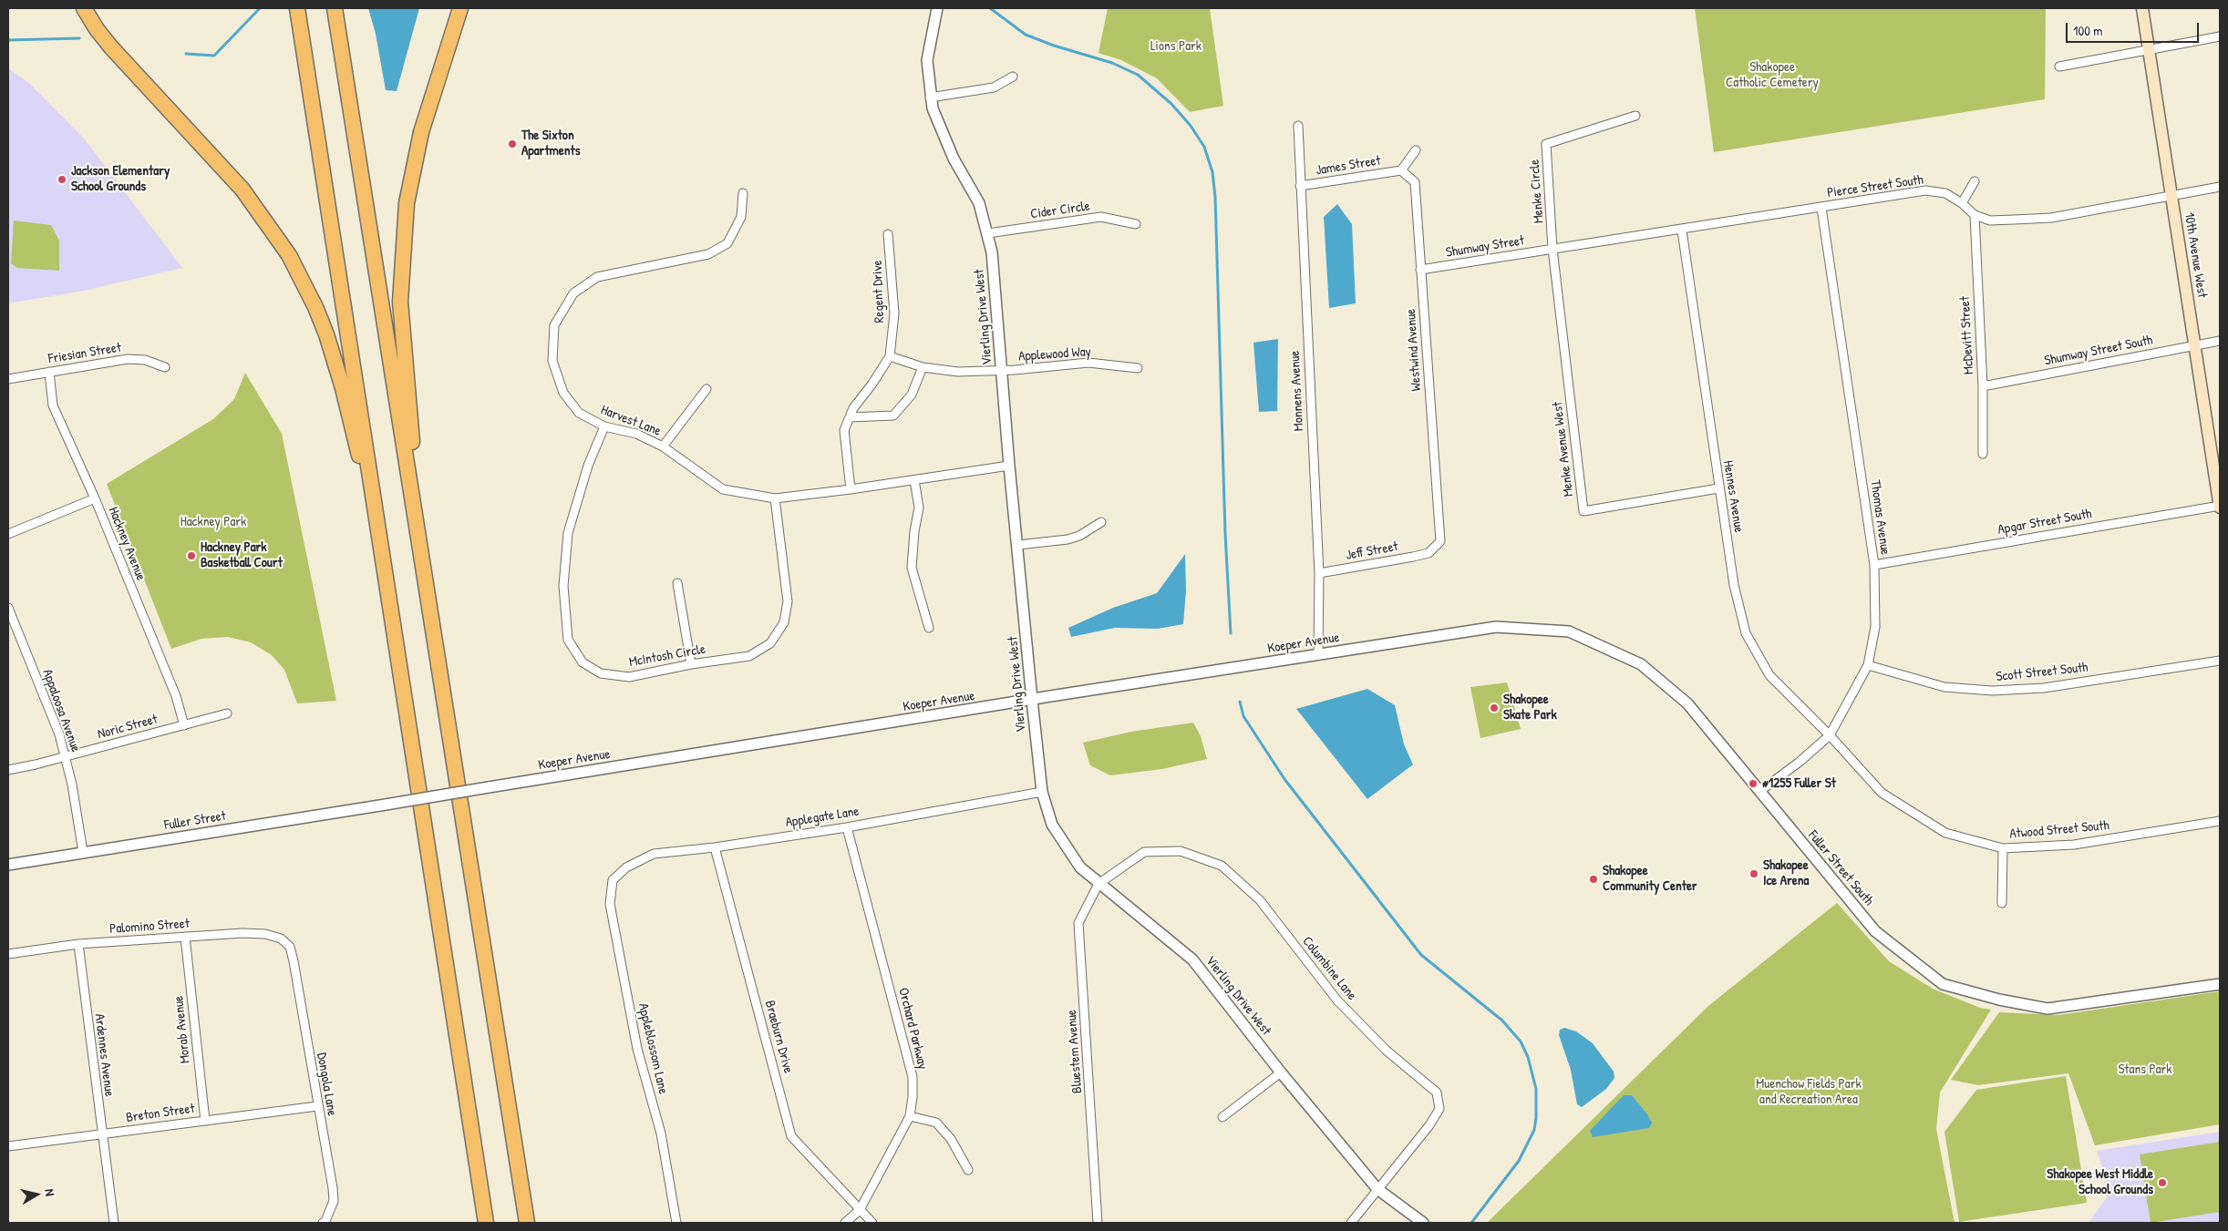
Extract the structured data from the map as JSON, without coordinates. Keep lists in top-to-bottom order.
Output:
{
  "streets": {
    "main road": ["10th Avenue West"],
    "street": [
      "James Street",
      "Pierce Street South",
      "Menke Circle",
      "Cider Circle",
      "Shumway Street",
      "Regent Drive",
      "Vierling Drive West",
      "McDevitt Street",
      "Westwind Avenue",
      "Shumway Street South",
      "Friesian Street",
      "Applewood Way",
      "Monnens Avenue",
      "Harvest Lane",
      "Menke Avenue West",
      "Hennes Avenue",
      "Thomas Avenue",
      "Apgar Street South",
      "Hackney Avenue",
      "Jeff Street",
      "Koeper Avenue",
      "McIntosh Circle",
      "Scott Street South",
      "Appaloosa Avenue",
      "Noric Street",
      "Applegate Lane",
      "Fuller Street",
      "Atwood Street South",
      "Fuller Street South",
      "Palomino Street",
      "Columbine Lane",
      "Orchard Parkway",
      "Morab Avenue",
      "Braeburn Drive",
      "Appleblossom Lane",
      "Bluestem Avenue",
      "Ardennes Avenue",
      "Dongola Lane",
      "Breton Street"
    ]
  },
  "crossings": [
    ["James Street", "Westwind Avenue"],
    ["James Street", "Monnens Avenue"],
    ["Pierce Street South", "Menke Circle"],
    ["Pierce Street South", "Shumway Street"],
    ["Pierce Street South", "10th Avenue West"],
    ["Pierce Street South", "McDevitt Street"],
    ["Pierce Street South", "Menke Avenue West"],
    ["Pierce Street South", "Hennes Avenue"],
    ["Pierce Street South", "Thomas Avenue"],
    ["Menke Circle", "Shumway Street"],
    ["Menke Circle", "Menke Avenue West"],
    ["Cider Circle", "Vierling Drive West"],
    ["Shumway Street", "Westwind Avenue"],
    ["Shumway Street", "Menke Avenue West"],
    ["10th Avenue West", "Shumway Street South"],
    ["10th Avenue West", "Apgar Street South"],
    ["Regent Drive", "Applewood Way"],
    ["Regent Drive", "Harvest Lane"],
    ["Vierling Drive West", "Applewood Way"],
    ["Vierling Drive West", "Harvest Lane"],
    ["Vierling Drive West", "Koeper Avenue"],
    ["Vierling Drive West", "Applegate Lane"],
    ["Vierling Drive West", "Columbine Lane"],
    ["Vierling Drive West", "Bluestem Avenue"],
    ["McDevitt Street", "Shumway Street South"],
    ["Westwind Avenue", "Jeff Street"],
    ["Friesian Street", "Hackney Avenue"],
    ["Monnens Avenue", "Jeff Street"],
    ["Monnens Avenue", "Koeper Avenue"],
    ["Harvest Lane", "McIntosh Circle"],
    ["Menke Avenue West", "Hennes Avenue"],
    ["Hennes Avenue", "Thomas Avenue"],
    ["Hennes Avenue", "Atwood Street South"],
    ["Thomas Avenue", "Apgar Street South"],
    ["Thomas Avenue", "Scott Street South"],
    ["Thomas Avenue", "Atwood Street South"],
    ["Thomas Avenue", "Fuller Street South"],
    ["Hackney Avenue", "Noric Street"],
    ["Koeper Avenue", "Fuller Street"],
    ["Koeper Avenue", "Fuller Street South"],
    ["Appaloosa Avenue", "Noric Street"],
    ["Appaloosa Avenue", "Fuller Street"],
    ["Applegate Lane", "Orchard Parkway"],
    ["Applegate Lane", "Braeburn Drive"],
    ["Applegate Lane", "Appleblossom Lane"],
    ["Palomino Street", "Morab Avenue"],
    ["Palomino Street", "Ardennes Avenue"],
    ["Palomino Street", "Dongola Lane"],
    ["Columbine Lane", "Bluestem Avenue"],
    ["Orchard Parkway", "Braeburn Drive"],
    ["Morab Avenue", "Breton Street"],
    ["Ardennes Avenue", "Breton Street"],
    ["Dongola Lane", "Breton Street"]
  ],
  "parks": [
    "Lions Park",
    "Shakopee Catholic Cemetery",
    "Hackney Park",
    "Stans Park",
    "Muenchow Fields Park and Recreation Area"
  ],
  "places": [
    "The Sixton Apartments",
    "Jackson Elementary School Grounds",
    "Hackney Park Basketball Court",
    "Shakopee Skate Park",
    "#1255 Fuller St",
    "Shakopee Ice Arena",
    "Shakopee Community Center",
    "Shakopee West Middle School Grounds"
  ],
  "scale_bar": "100 m",
  "north": "right"
}
